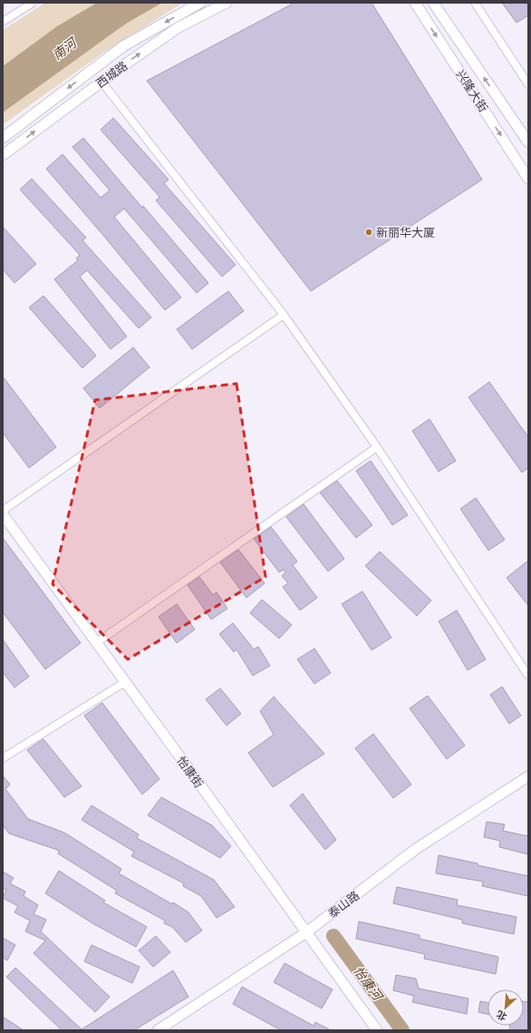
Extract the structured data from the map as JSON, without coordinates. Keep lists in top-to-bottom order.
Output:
{
  "streets": {
    "main road": [
      "西城路",
      "兴隆大街",
      "怡康街",
      "泰山路"
    ]
  },
  "crossings": [
    ["怡康街", "泰山路"]
  ],
  "water": ["南河", "怡康河"],
  "places": ["新丽华大厦"],
  "north": "bottom left"
}
